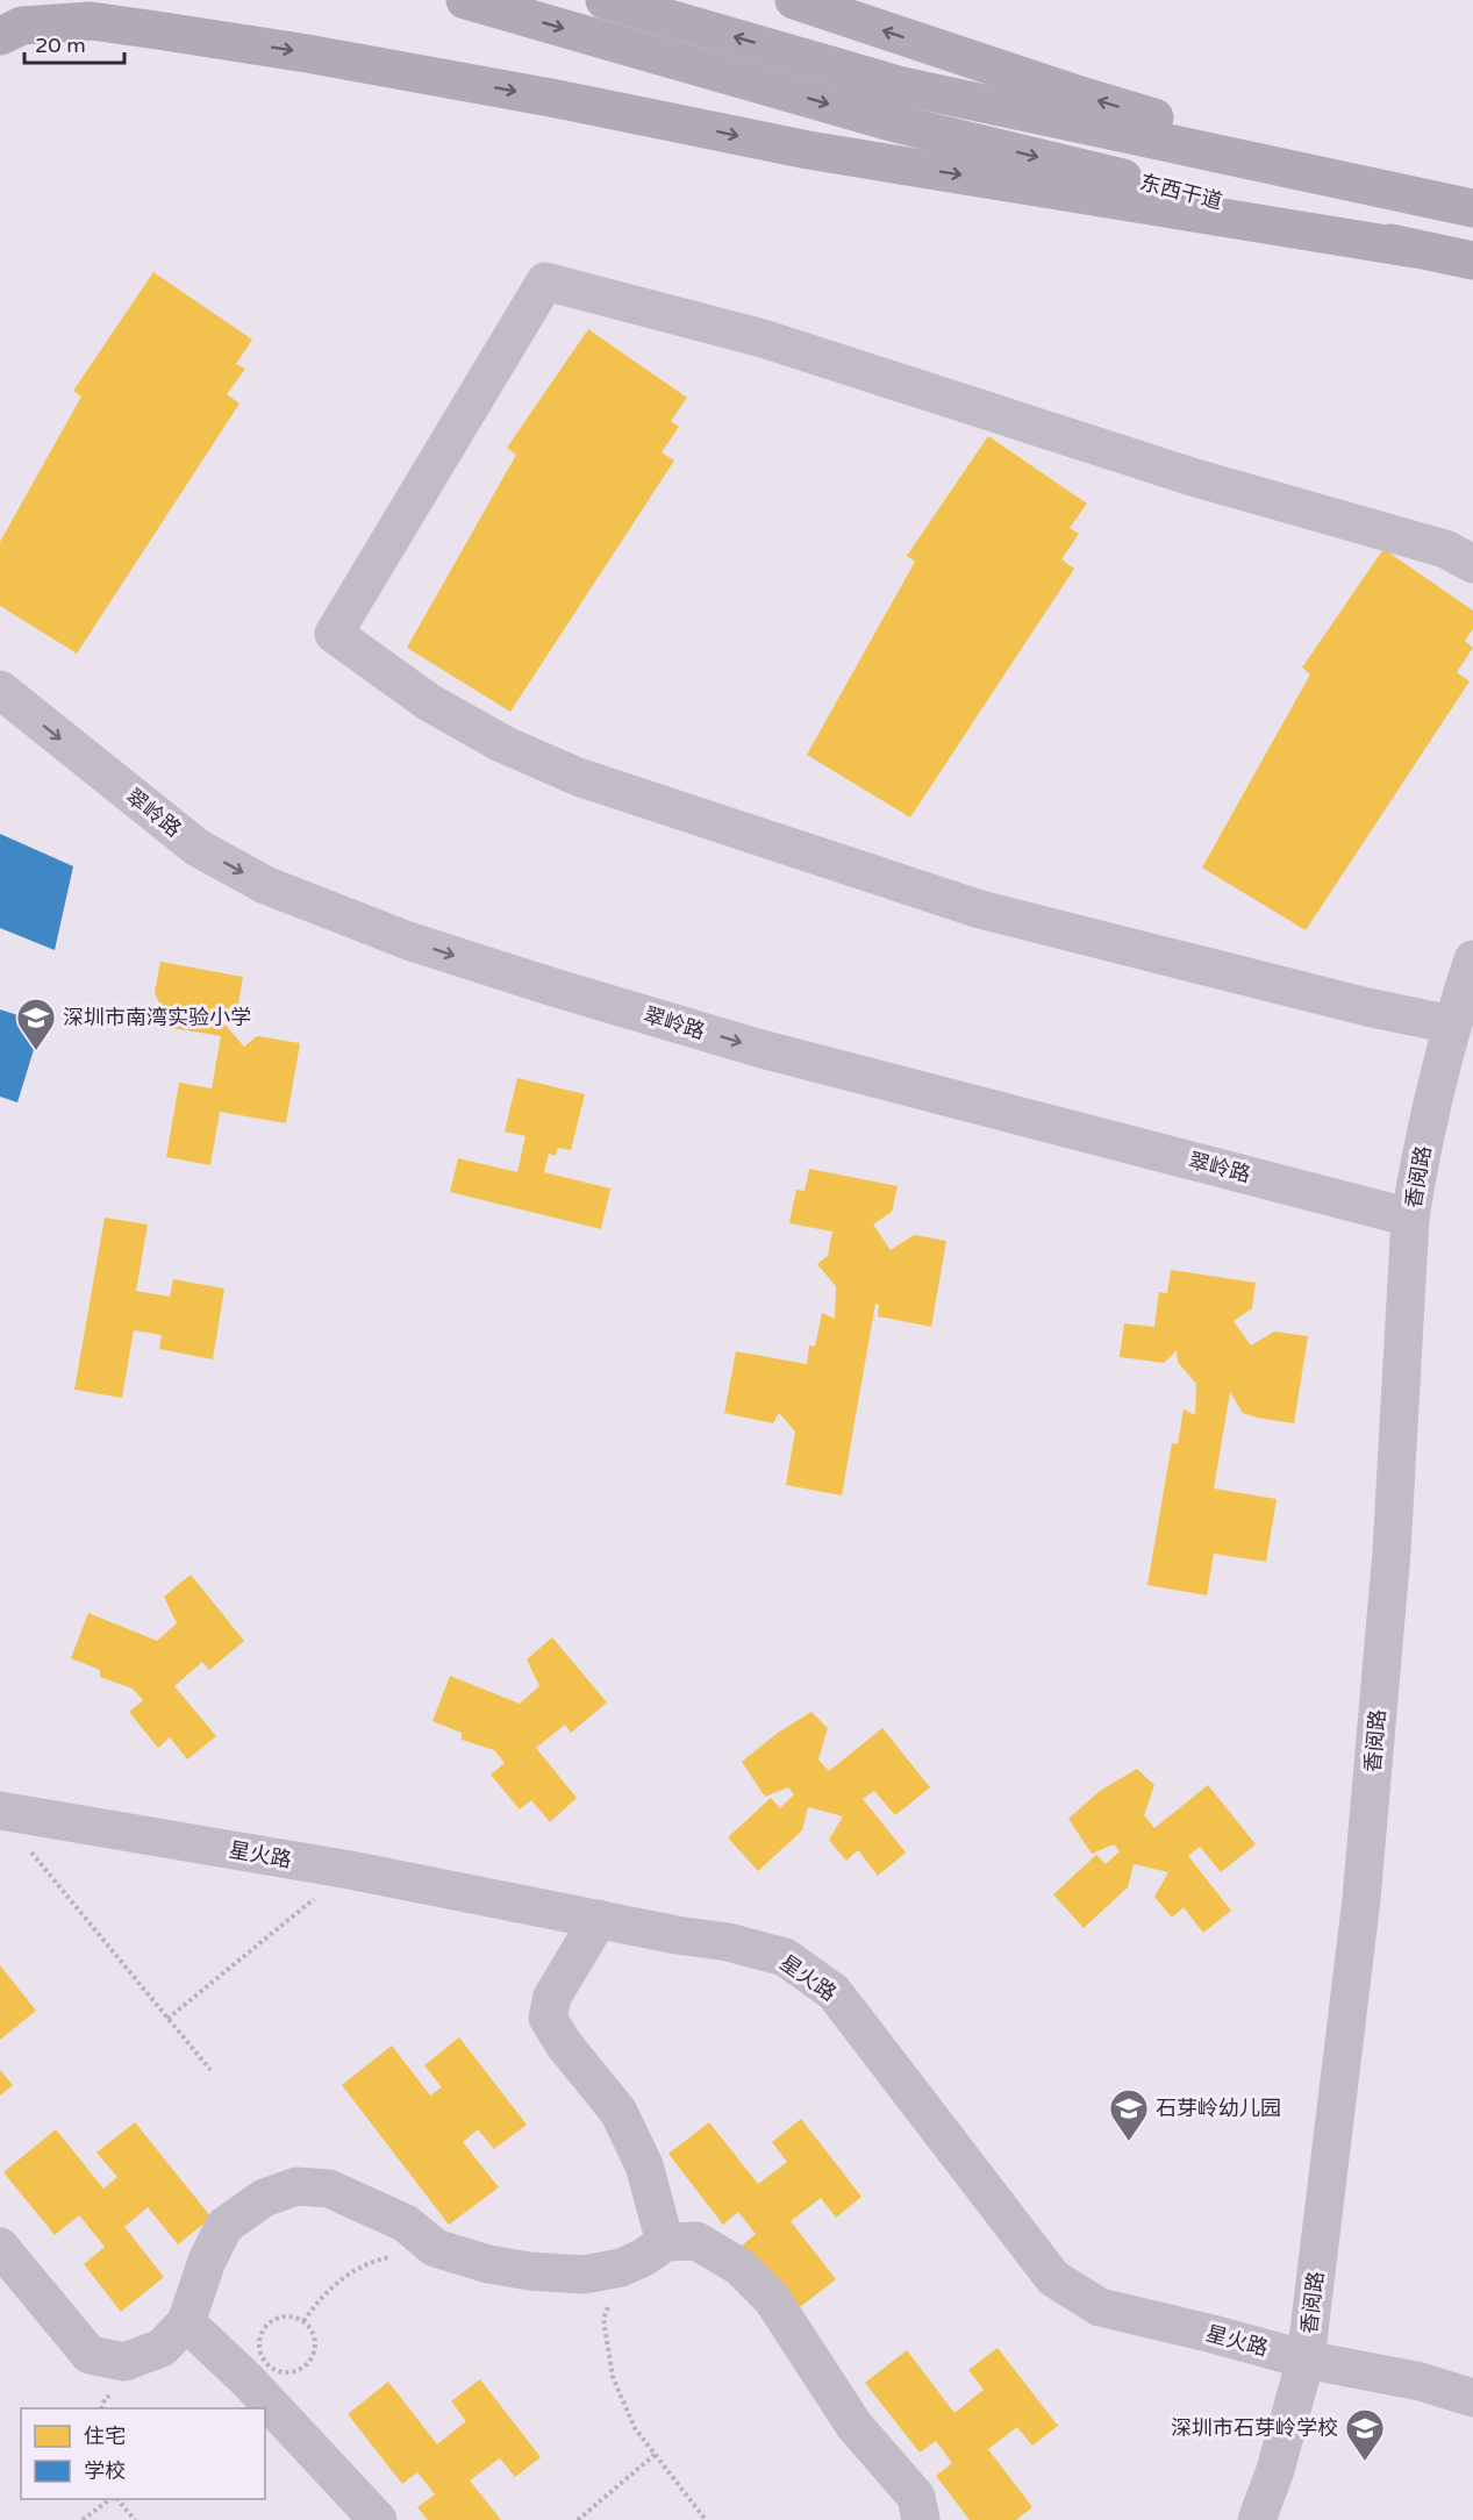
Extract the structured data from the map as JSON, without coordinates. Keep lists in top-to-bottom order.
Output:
{
  "streets": {
    "main road": ["东西干道"],
    "street": ["翠岭路", "香阅路", "星火路"]
  },
  "crossings": [
    ["翠岭路", "香阅路"],
    ["香阅路", "星火路"]
  ],
  "one_way": ["翠岭路"],
  "places": {
    "school or university": ["深圳市南湾实验小学", "石芽岭幼儿园", "深圳市石芽岭学校"]
  },
  "legend": ["住宅", "学校"],
  "scale_bar": "20 m"
}
